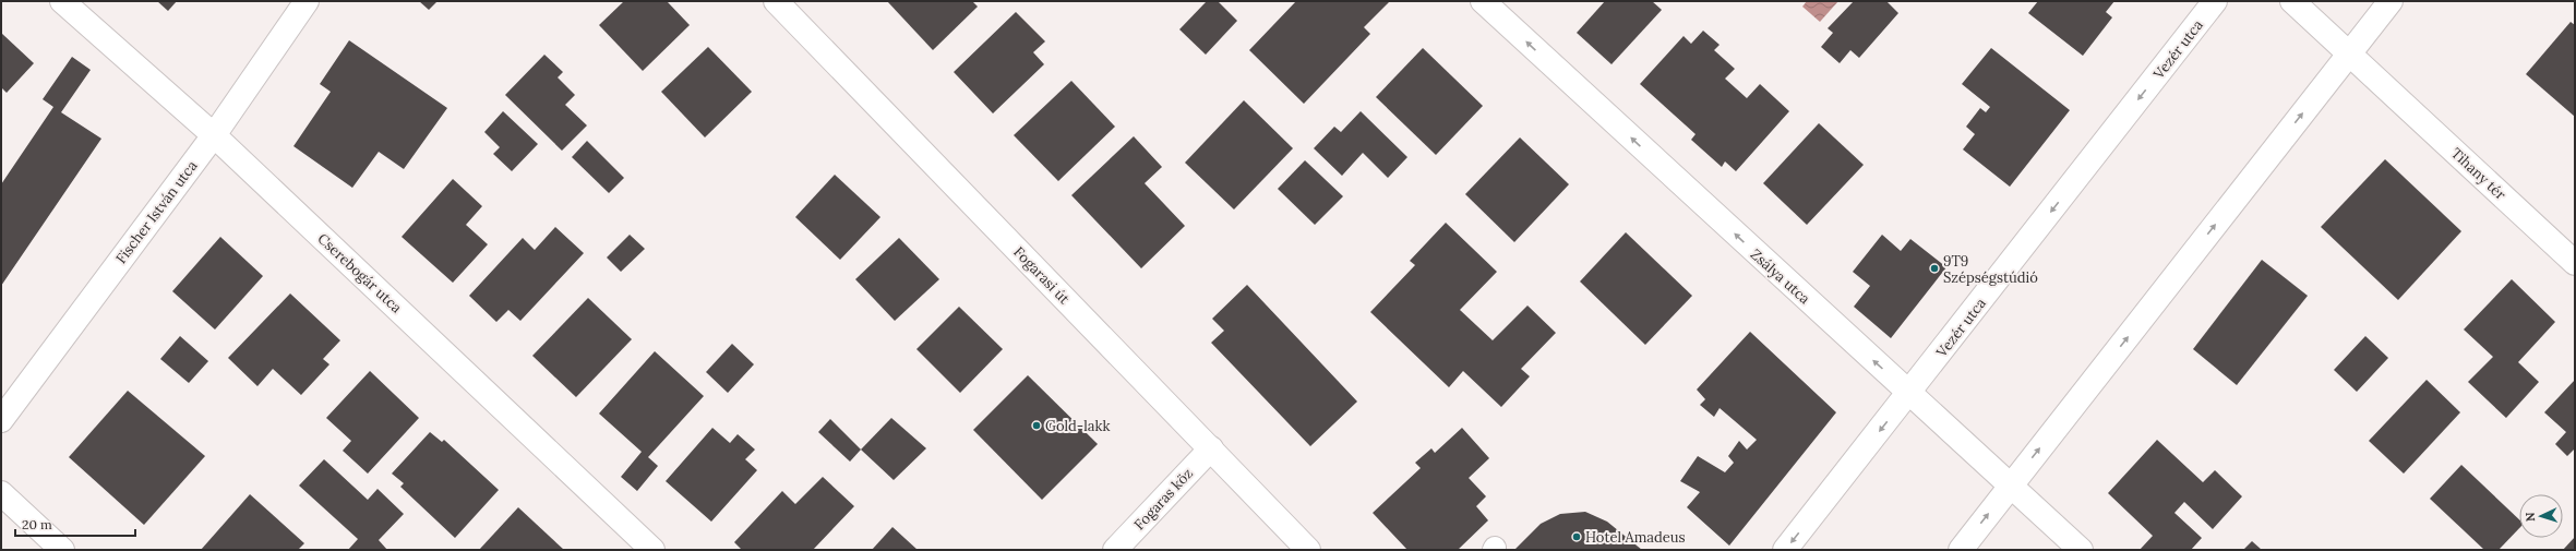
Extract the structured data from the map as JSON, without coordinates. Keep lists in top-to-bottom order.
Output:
{
  "streets": {
    "street": [
      "Vezér utca",
      "Tihany tér",
      "Fischer István utca",
      "Cserebogár utca",
      "Fogarasi út",
      "Zsálya utca",
      "Fogaras köz"
    ]
  },
  "crossings": [
    ["Vezér utca", "Zsálya utca"],
    ["Fischer István utca", "Cserebogár utca"],
    ["Fogarasi út", "Fogaras köz"]
  ],
  "one_way": ["Zsálya utca"],
  "places": ["9T9 Szépségstúdió", "Gold-lakk", "Hotel Amadeus"],
  "scale_bar": "20 m",
  "north": "left"
}
